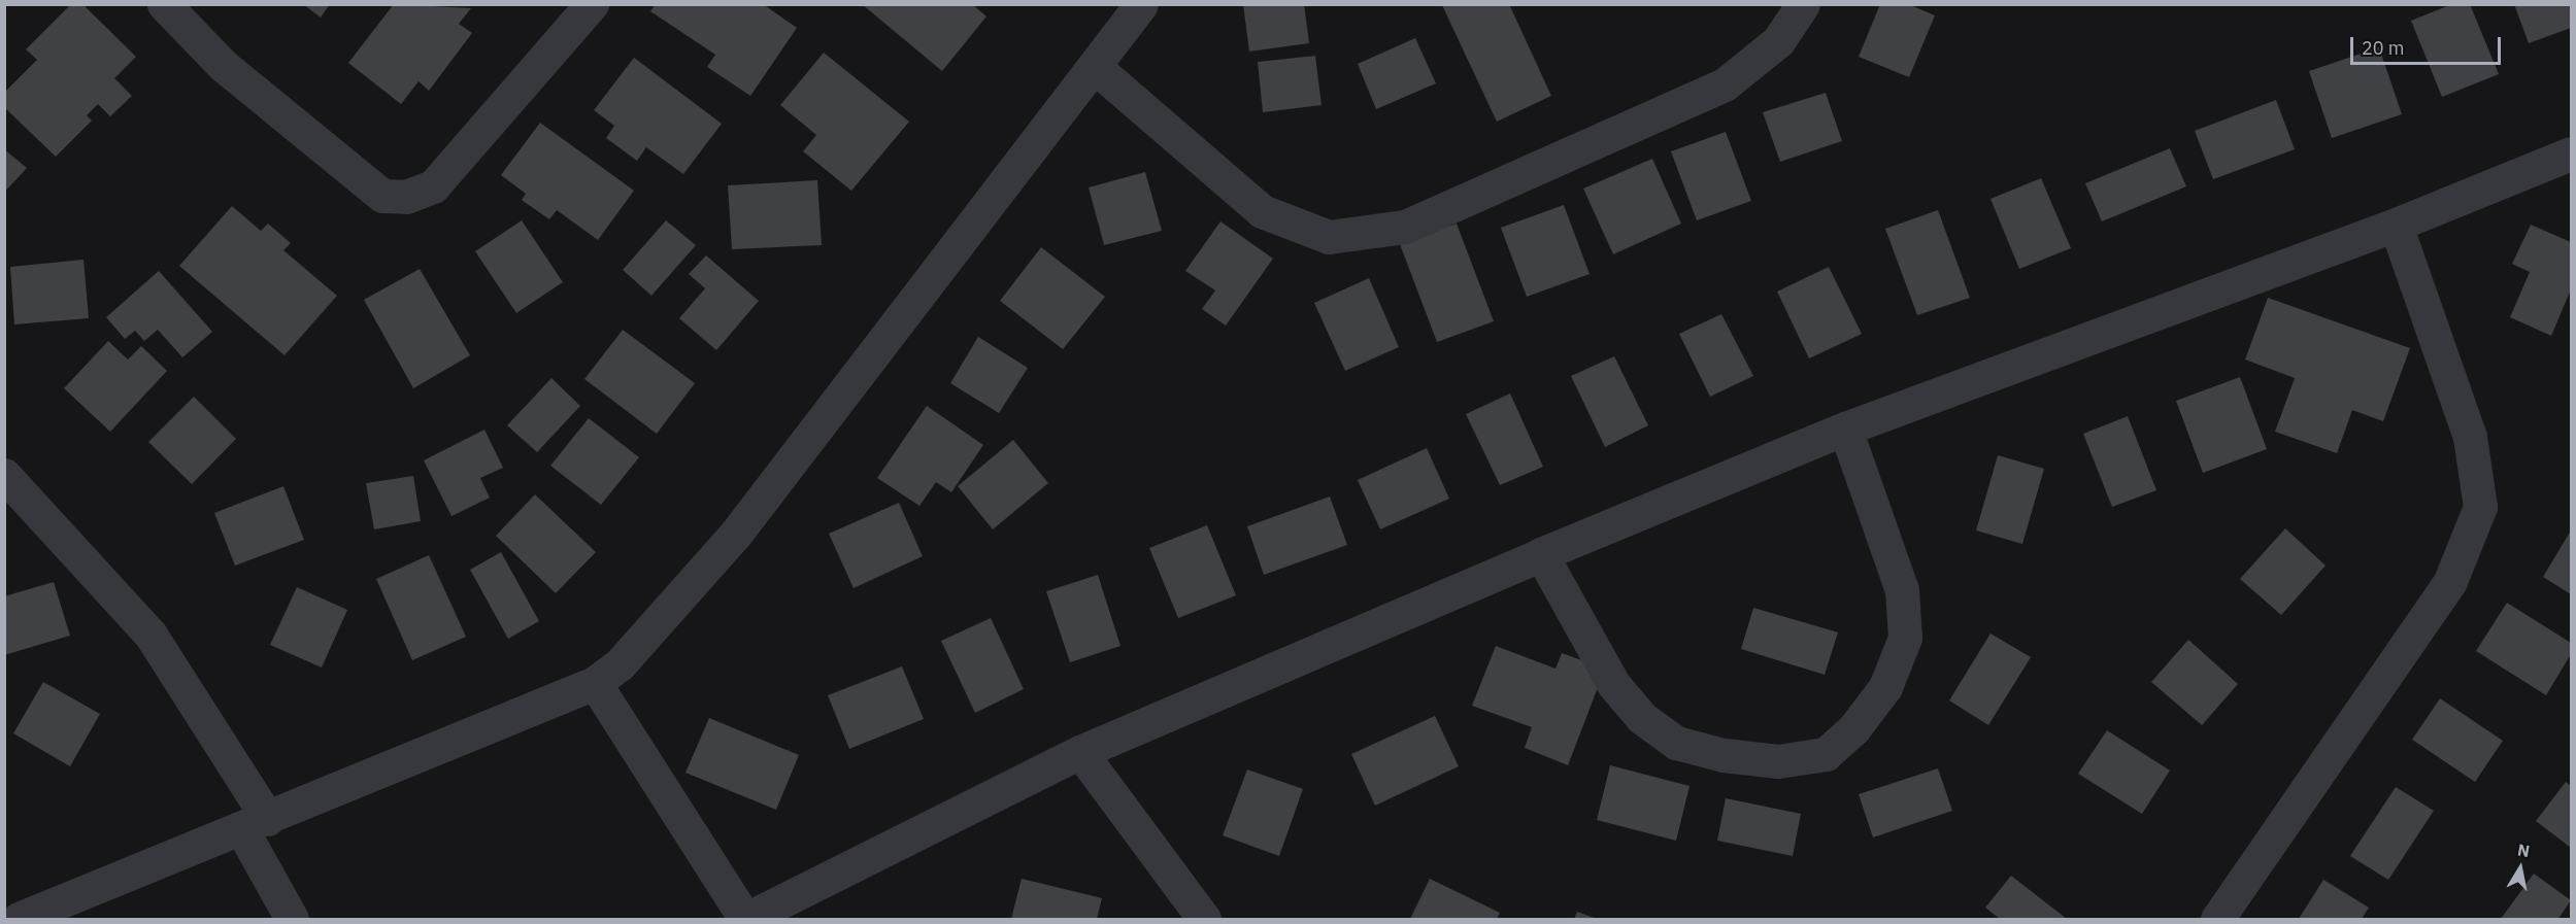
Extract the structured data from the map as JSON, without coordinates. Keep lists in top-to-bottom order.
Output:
{
  "scale_bar": "20 m",
  "north": "top"
}
